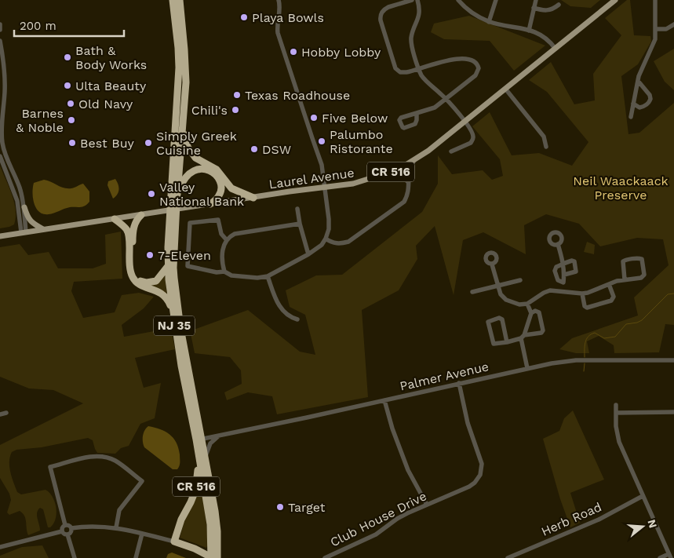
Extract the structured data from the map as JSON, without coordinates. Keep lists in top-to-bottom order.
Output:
{
  "streets": {
    "highway": ["CR 516", "NJ 35"],
    "main road": ["Laurel Avenue"],
    "street": ["Palmer Avenue", "Club House Drive", "Herb Road"]
  },
  "crossings": [
    ["CR 516", "NJ 35"],
    ["Laurel Avenue", "NJ 35"],
    ["NJ 35", "Palmer Avenue"],
    ["Palmer Avenue", "Club House Drive"]
  ],
  "parks": ["Neil Waackaack Preserve"],
  "places": [
    "Playa Bowls",
    "Hobby Lobby",
    "Bath & Body Works",
    "Ulta Beauty",
    "Texas Roadhouse",
    "Old Navy",
    "Chili's",
    "Five Below",
    "Barnes & Noble",
    "Palumbo Ristorante",
    "Best Buy",
    "Simply Greek Cuisine",
    "DSW",
    "Valley National Bank",
    "7-Eleven",
    "Target"
  ],
  "scale_bar": "200 m",
  "north": "right"
}
